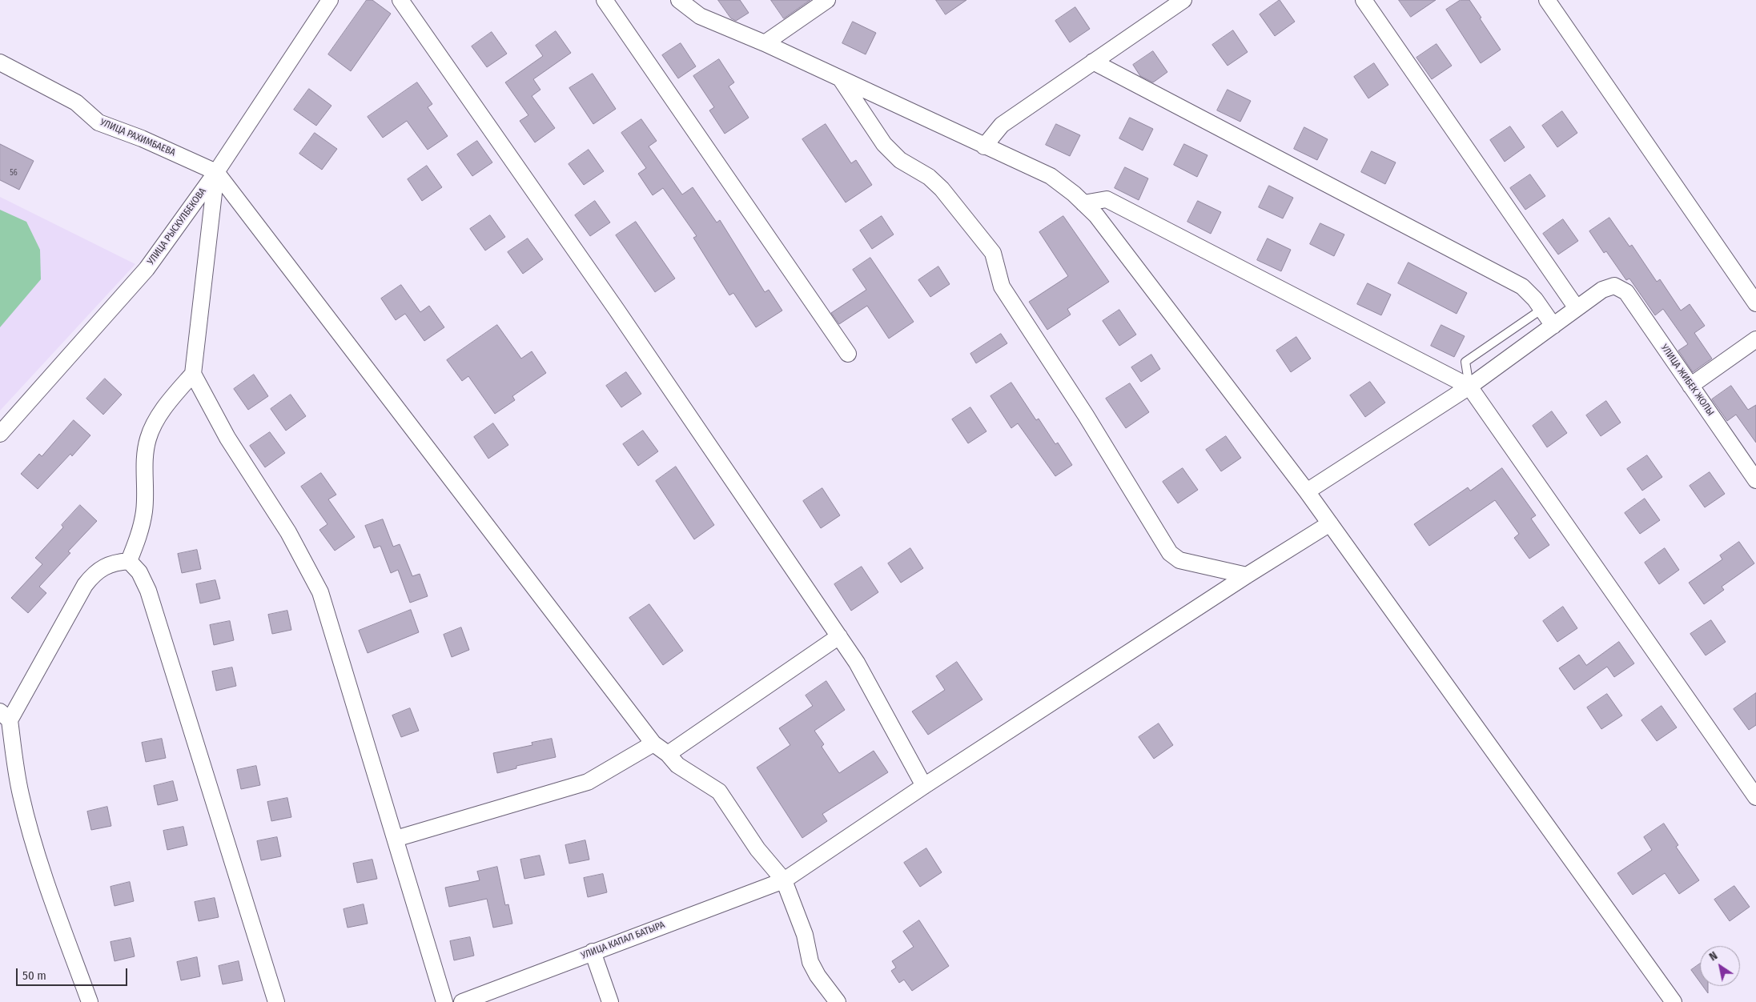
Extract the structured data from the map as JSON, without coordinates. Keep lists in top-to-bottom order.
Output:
{
  "streets": {
    "street": [
      "УЛИЦА РАХИМБАЕВА",
      "УЛИЦА РЫСКУЛБЕКОВА",
      "УЛИЦА ЖИБЕК ЖОЛЫ",
      "УЛИЦА КАПАЛ БАТЫРА"
    ]
  },
  "crossings": [
    ["УЛИЦА РАХИМБАЕВА", "УЛИЦА РЫСКУЛБЕКОВА"]
  ],
  "house_numbers": ["56"],
  "scale_bar": "50 m",
  "north": "top left"
}
